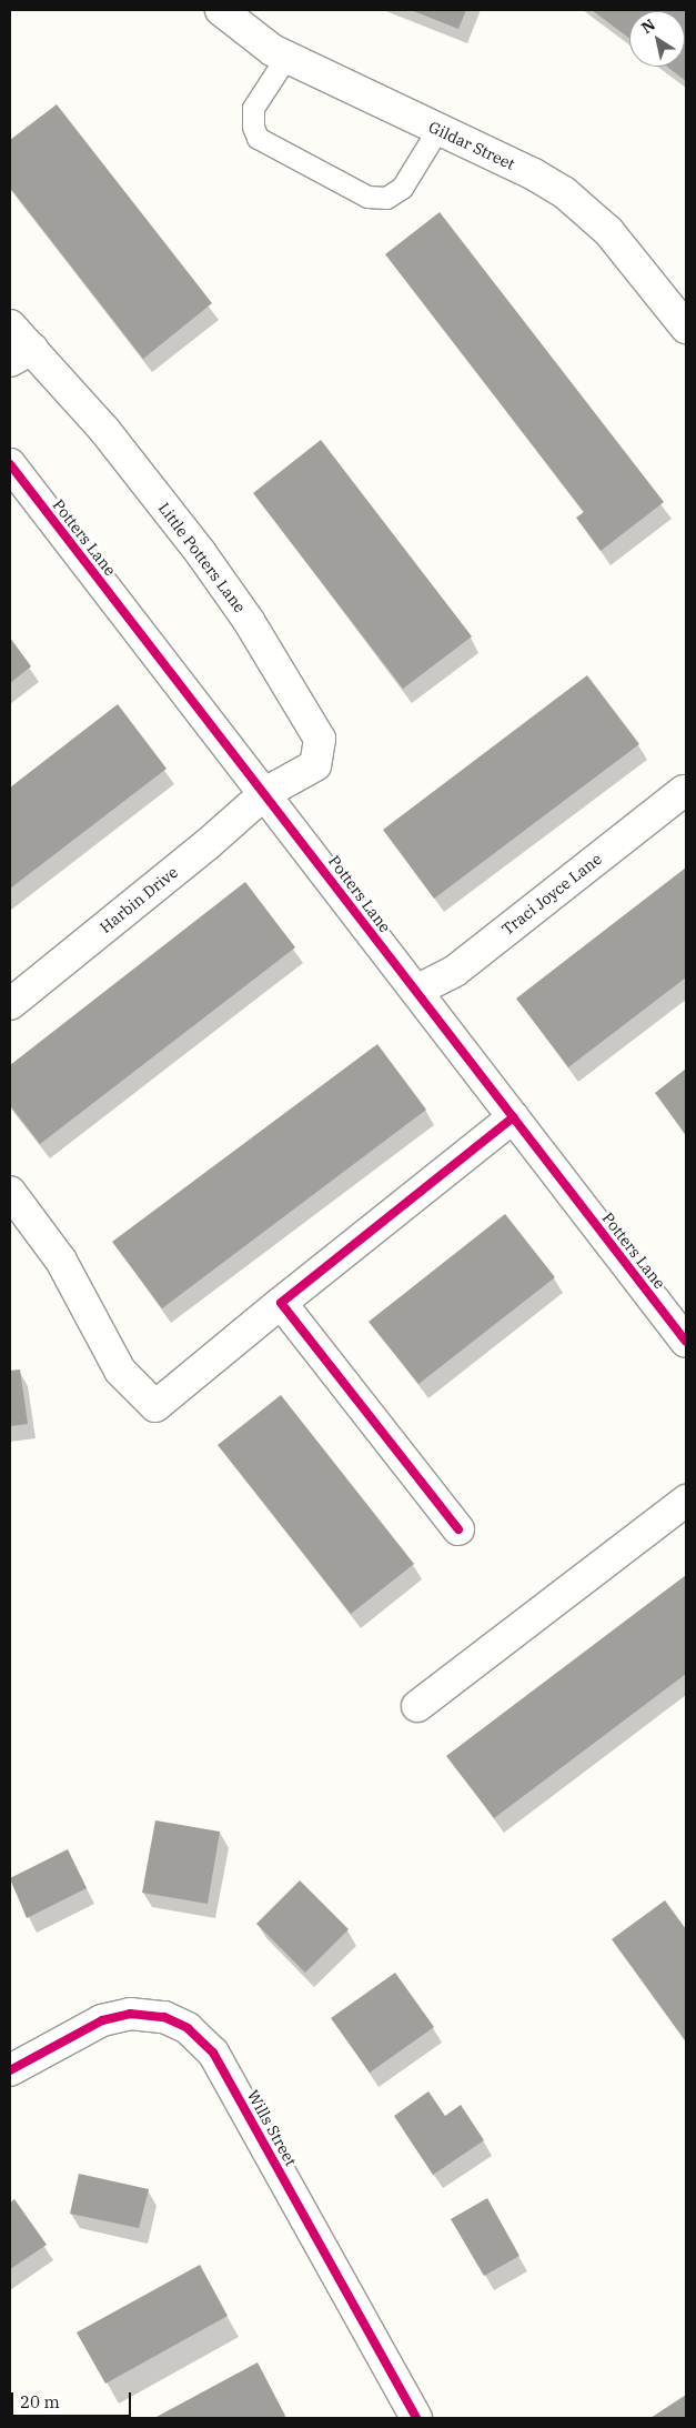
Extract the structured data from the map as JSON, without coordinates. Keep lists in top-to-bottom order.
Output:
{
  "streets": {
    "street": [
      "Gildar Street",
      "Potters Lane",
      "Little Potters Lane",
      "Traci Joyce Lane",
      "Harbin Drive",
      "Wills Street"
    ]
  },
  "crossings": [
    ["Potters Lane", "Little Potters Lane"],
    ["Potters Lane", "Traci Joyce Lane"],
    ["Potters Lane", "Harbin Drive"],
    ["Little Potters Lane", "Harbin Drive"]
  ],
  "scale_bar": "20 m",
  "north": "top left"
}
